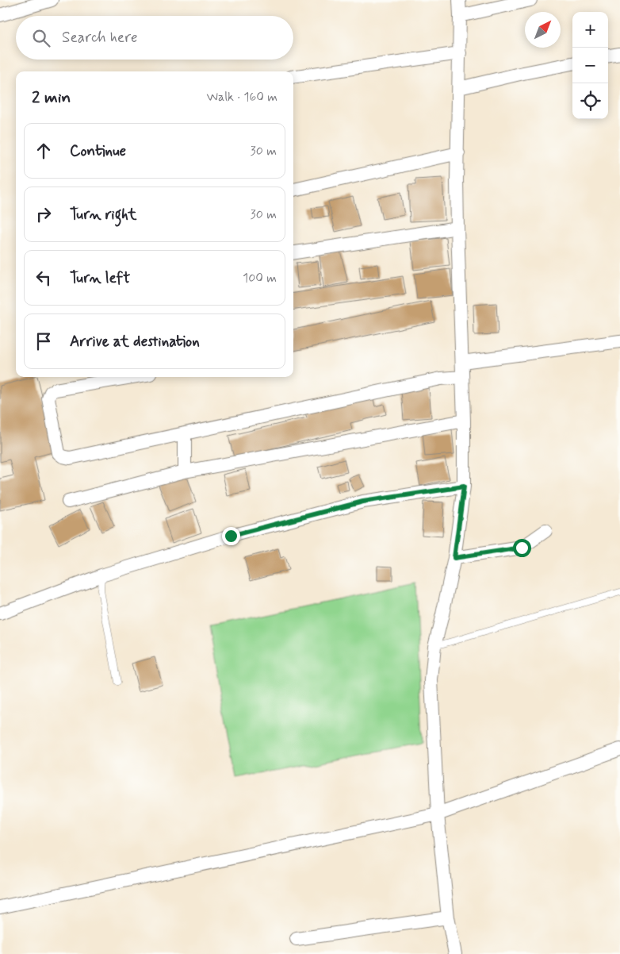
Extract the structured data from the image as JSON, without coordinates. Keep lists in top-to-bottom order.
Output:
{
  "north": "top right",
  "page": {
    "map_buttons": ["+", "−"],
    "search": "Search here",
    "heading": ["2 min", "Walk · 160 m"],
    "list": [
      ["Continue", "30 m"],
      ["Turn right", "30 m"],
      ["Turn left", "100 m"],
      "Arrive at destination"
    ]
  }
}
